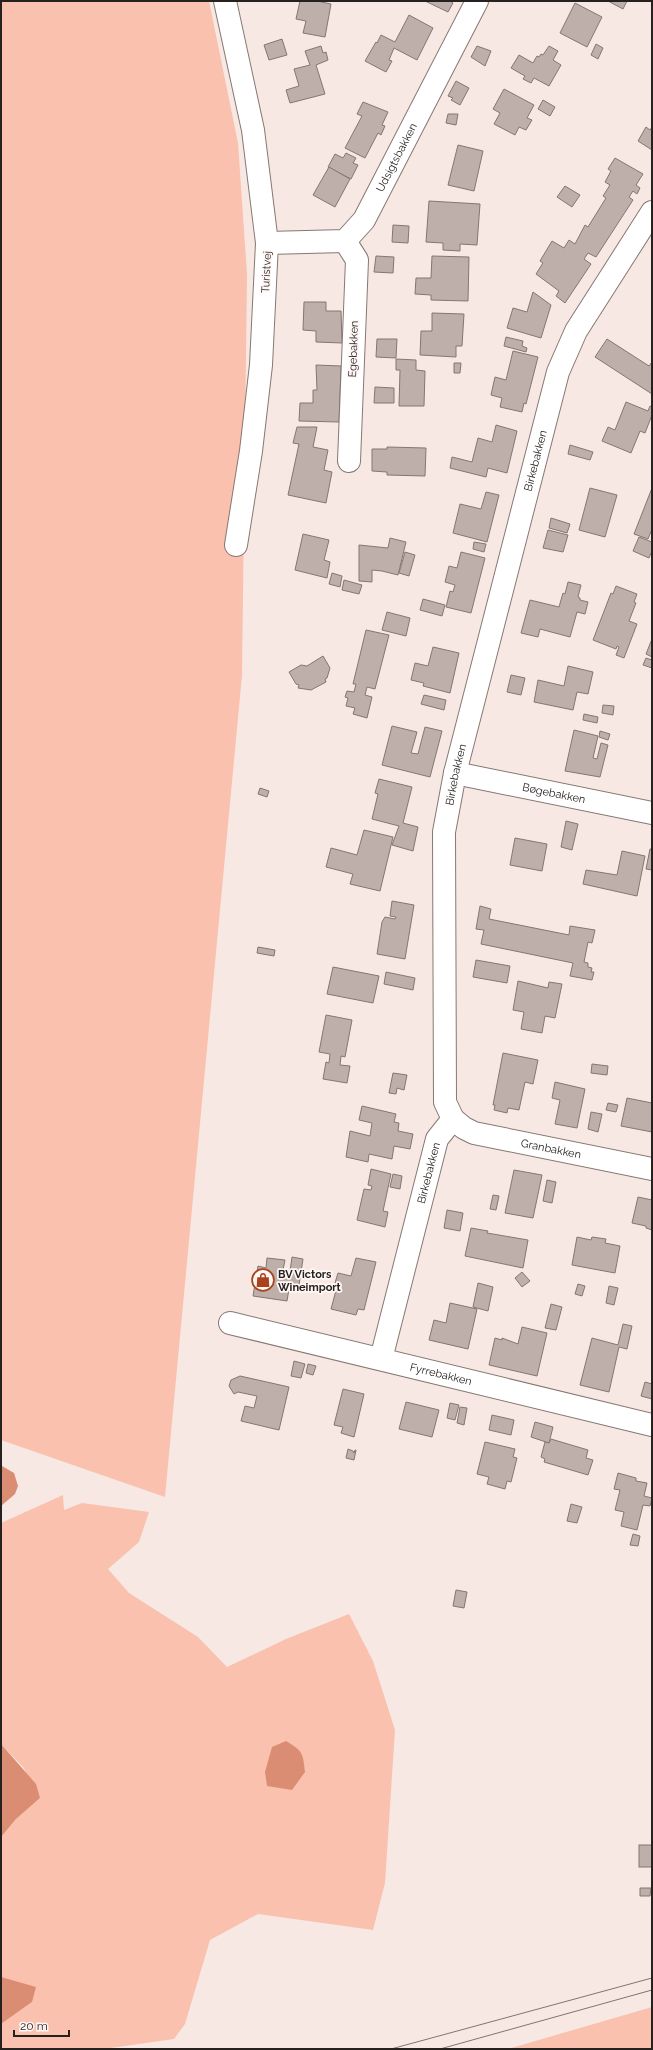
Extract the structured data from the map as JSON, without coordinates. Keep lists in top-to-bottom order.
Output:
{
  "streets": {
    "street": [
      "Udsigtsbakken",
      "Turistvej",
      "Egebakken",
      "Birkebakken",
      "Bøgebakken",
      "Granbakken",
      "Fyrrebakken"
    ]
  },
  "crossings": [
    ["Udsigtsbakken", "Egebakken"],
    ["Birkebakken", "Bøgebakken"],
    ["Birkebakken", "Granbakken"],
    ["Birkebakken", "Fyrrebakken"]
  ],
  "places": {
    "shop": ["BV Victors Wineimport"]
  },
  "scale_bar": "20 m"
}
